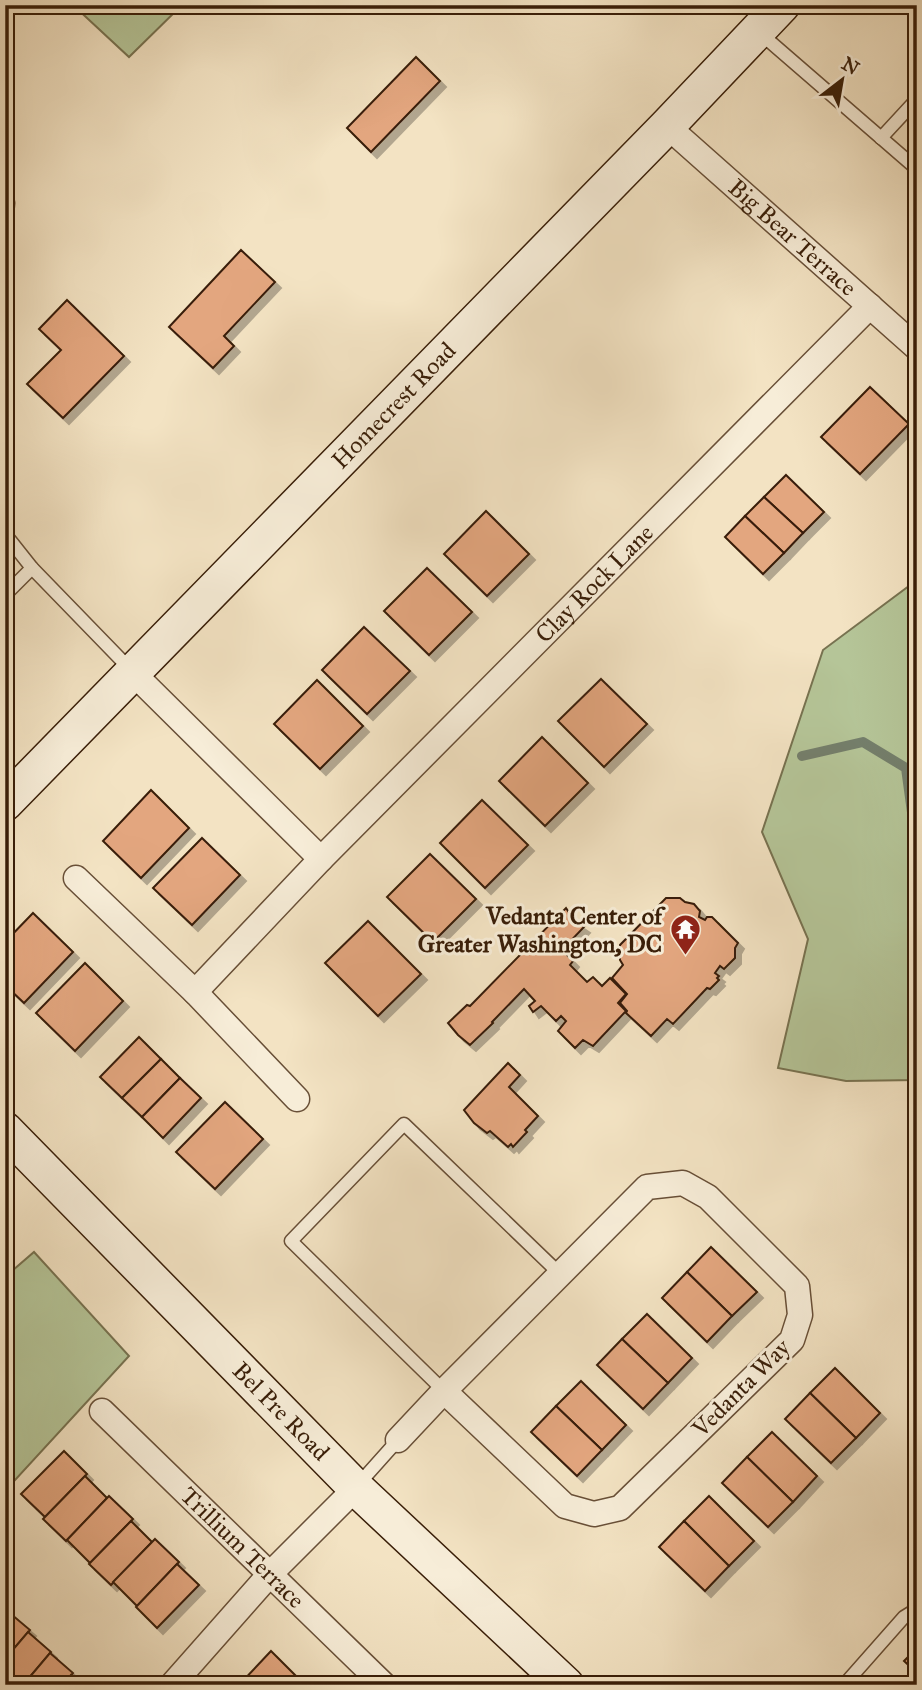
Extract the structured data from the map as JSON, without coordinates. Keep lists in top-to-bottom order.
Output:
{
  "streets": {
    "street": [
      "Big Bear Terrace",
      "Homecrest Road",
      "Clay Rock Lane",
      "Vedanta Way",
      "Bel Pre Road",
      "Trillium Terrace"
    ]
  },
  "crossings": [
    ["Big Bear Terrace", "Homecrest Road"],
    ["Big Bear Terrace", "Clay Rock Lane"]
  ],
  "places": {
    "temple": ["Vedanta Center of Greater Washington, DC"]
  },
  "north": "top right"
}
